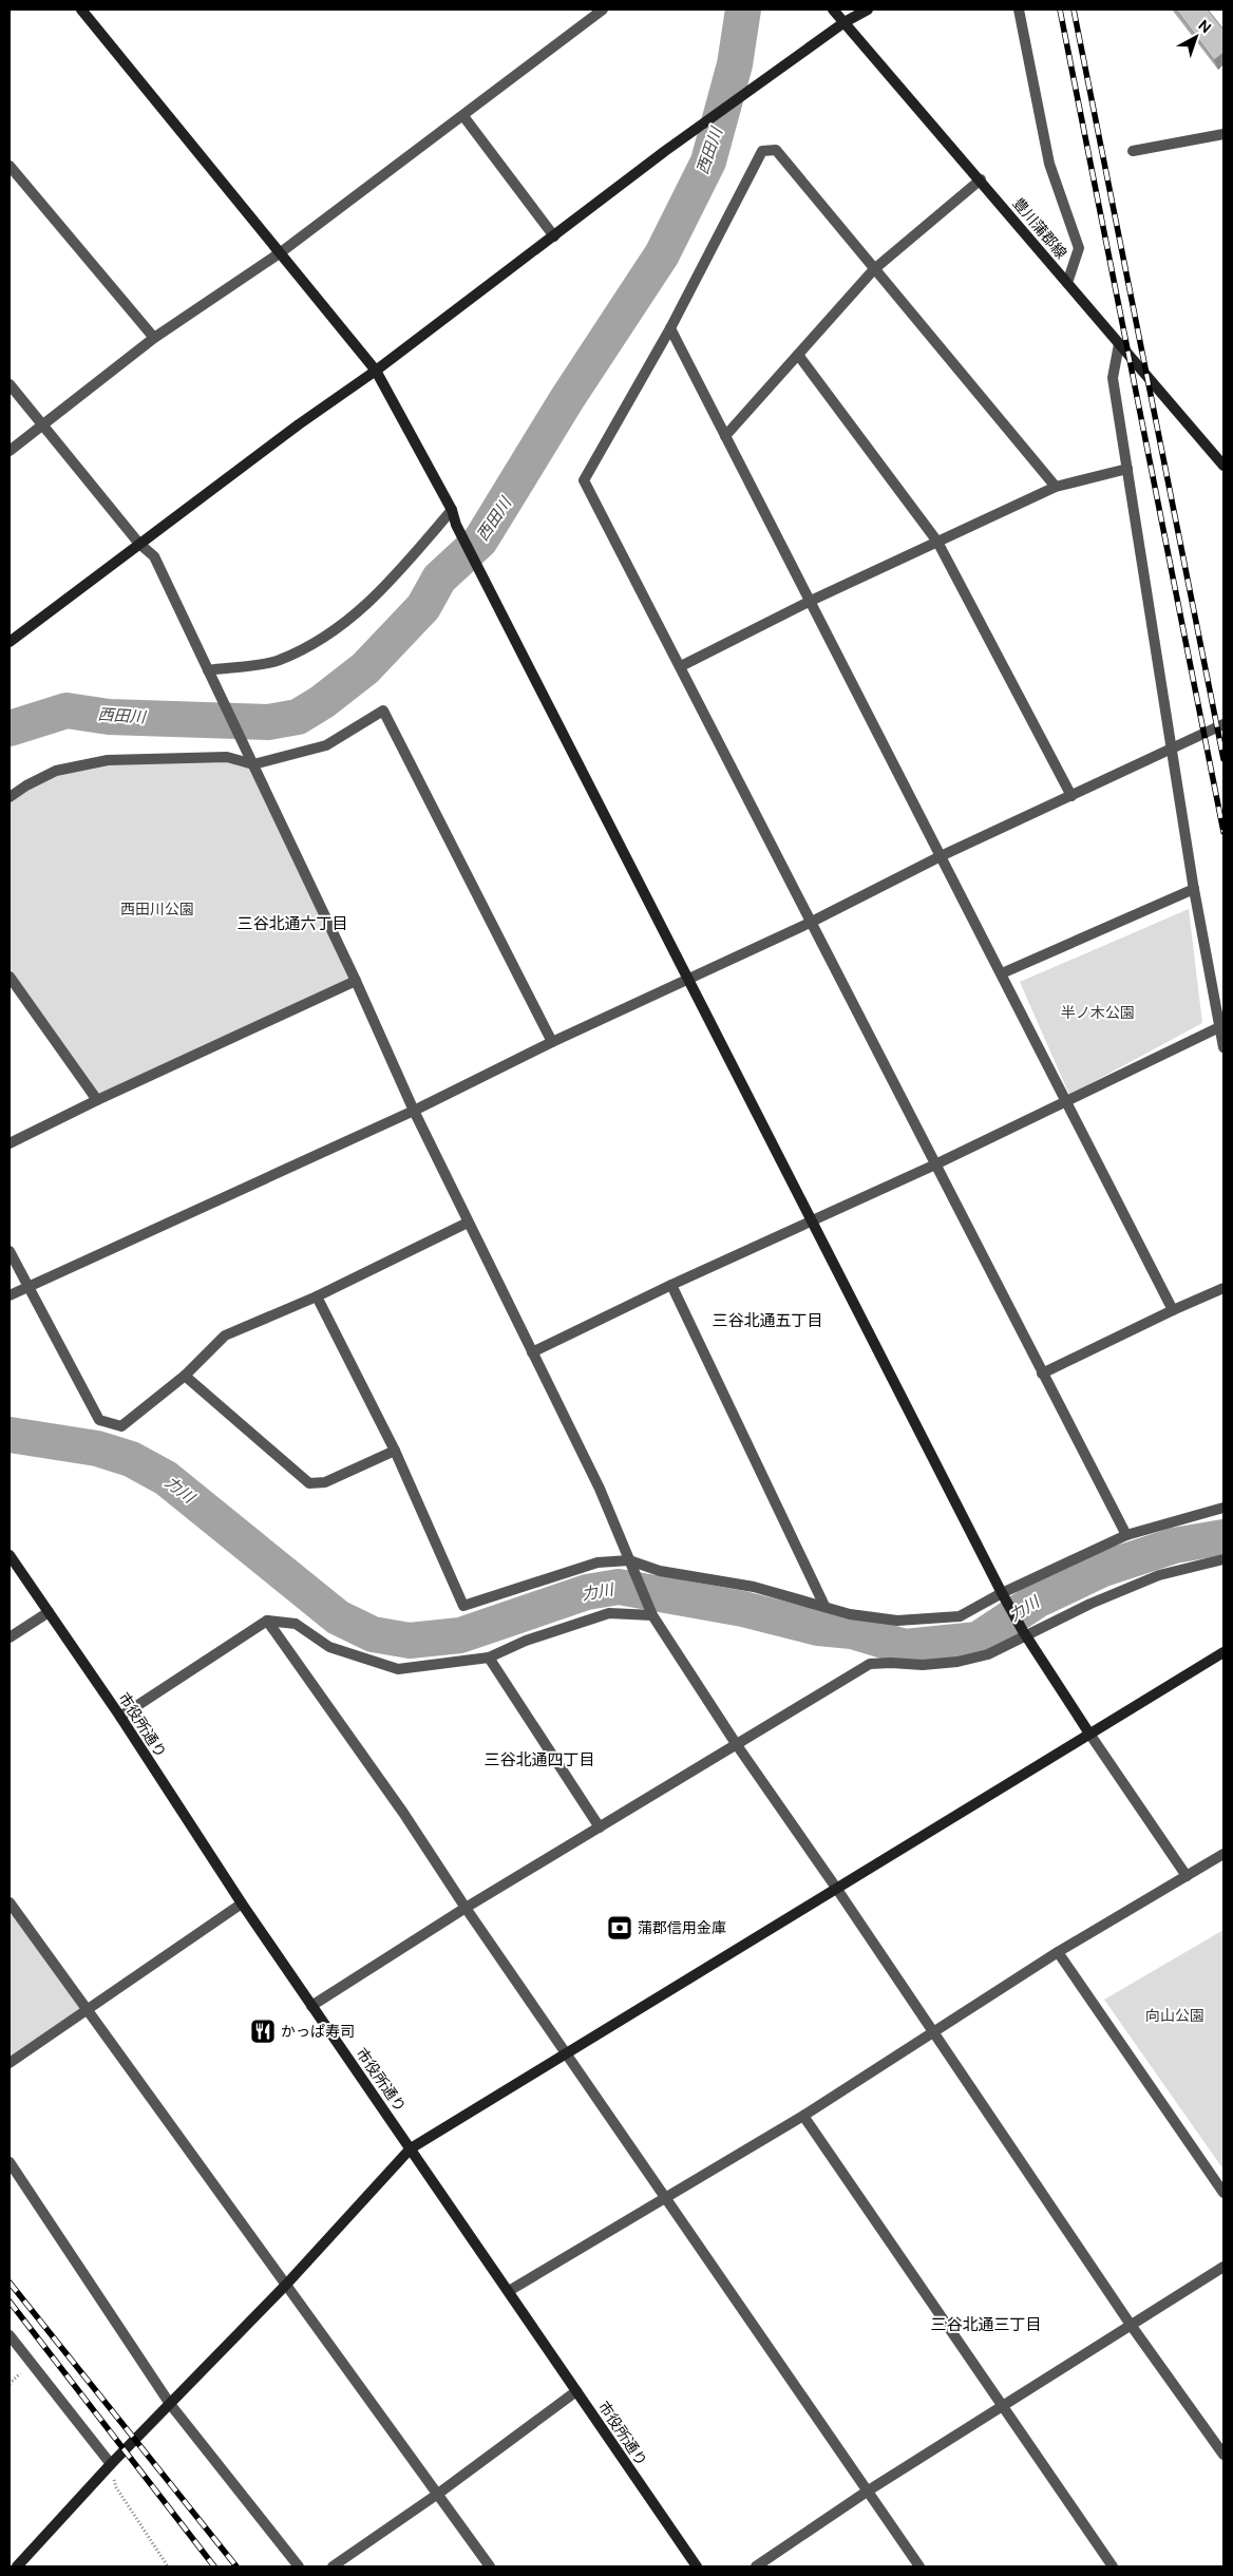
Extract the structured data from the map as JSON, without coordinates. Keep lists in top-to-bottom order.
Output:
{
  "streets": {
    "street": ["豊川蒲郡線", "市役所通り"]
  },
  "districts": [
    "三谷北通六丁目",
    "三谷北通五丁目",
    "三谷北通四丁目",
    "三谷北通三丁目"
  ],
  "water": ["西田川", "力川"],
  "parks": ["西田川公園", "半ノ木公園", "向山公園"],
  "places": {
    "bank": ["蒲郡信用金庫"],
    "restaurant": ["かっぱ寿司"]
  },
  "north": "top right"
}
